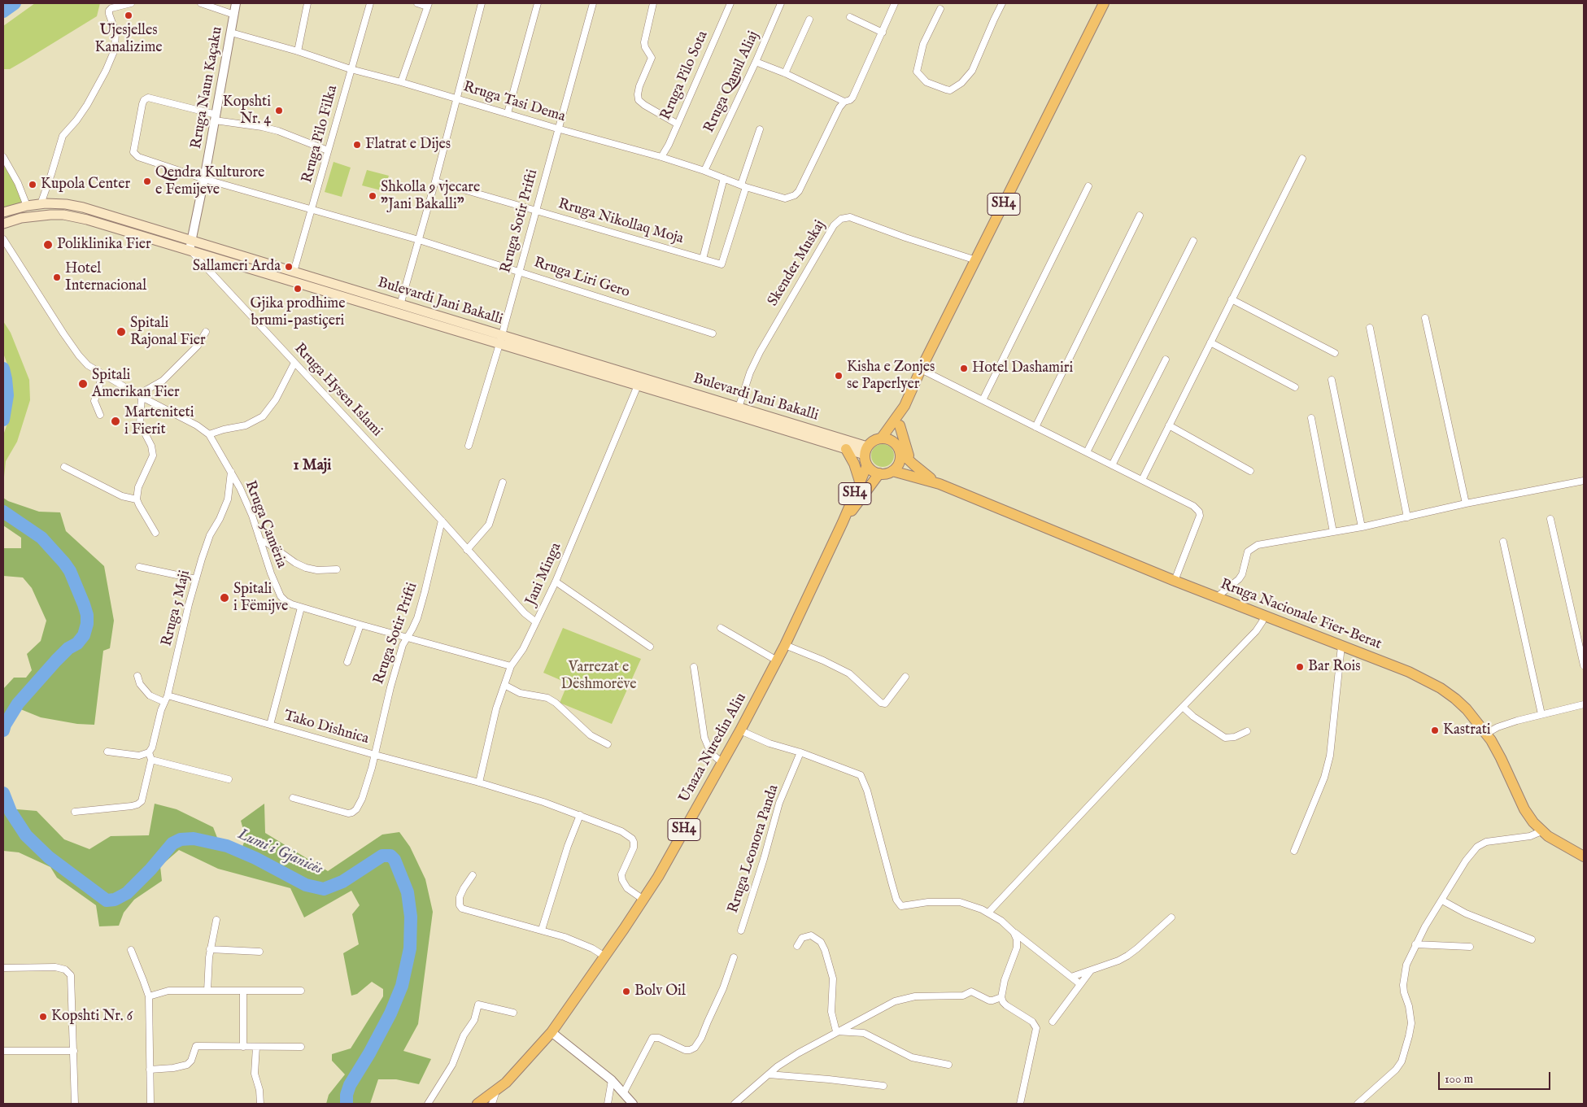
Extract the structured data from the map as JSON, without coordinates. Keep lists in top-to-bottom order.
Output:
{
  "streets": {
    "main road": [
      "SH4",
      "Bulevardi Jani Bakalli",
      "Rruga Nacionale Fier-Berat",
      "Unaza Nuredin Aliu"
    ],
    "street": [
      "Rruga Pilo Sota",
      "Rruga Qamil Aliaj",
      "Rruga Naun Kaçaku",
      "Rruga Tasi Dema",
      "Rruga Pilo Filka",
      "Rruga Sotir Prifti",
      "Rruga Nikollaq Moja",
      "Skender Muskaj",
      "Rruga Liri Gero",
      "Rruga Hysen Islami",
      "Rruga Çamëria",
      "Jani Minga",
      "Rruga 5 Maji",
      "Tako Dishnica",
      "Rruga Leonora Panda"
    ]
  },
  "crossings": [
    ["Rruga Pilo Sota", "Rruga Tasi Dema"],
    ["Rruga Qamil Aliaj", "Rruga Tasi Dema"],
    ["Rruga Naun Kaçaku", "Rruga Tasi Dema"],
    ["Rruga Naun Kaçaku", "Bulevardi Jani Bakalli"],
    ["Rruga Naun Kaçaku", "Rruga Hysen Islami"],
    ["Rruga Tasi Dema", "Rruga Pilo Filka"],
    ["Rruga Tasi Dema", "Rruga Sotir Prifti"],
    ["Rruga Tasi Dema", "Rruga Nikollaq Moja"],
    ["Rruga Pilo Filka", "Rruga Liri Gero"],
    ["Rruga Pilo Filka", "Bulevardi Jani Bakalli"],
    ["SH4", "Skender Muskaj"],
    ["SH4", "Bulevardi Jani Bakalli"],
    ["SH4", "Rruga Nacionale Fier-Berat"],
    ["SH4", "Unaza Nuredin Aliu"],
    ["Rruga Sotir Prifti", "Rruga Nikollaq Moja"],
    ["Rruga Sotir Prifti", "Rruga Liri Gero"],
    ["Rruga Sotir Prifti", "Bulevardi Jani Bakalli"],
    ["Rruga Sotir Prifti", "Rruga Hysen Islami"],
    ["Rruga Sotir Prifti", "Rruga Çamëria"],
    ["Rruga Sotir Prifti", "Tako Dishnica"],
    ["Skender Muskaj", "Bulevardi Jani Bakalli"],
    ["Bulevardi Jani Bakalli", "Rruga Hysen Islami"],
    ["Bulevardi Jani Bakalli", "Jani Minga"],
    ["Bulevardi Jani Bakalli", "Rruga Nacionale Fier-Berat"],
    ["Bulevardi Jani Bakalli", "Unaza Nuredin Aliu"],
    ["Rruga Hysen Islami", "Jani Minga"],
    ["Rruga Çamëria", "Jani Minga"],
    ["Rruga Çamëria", "Rruga 5 Maji"],
    ["Jani Minga", "Tako Dishnica"],
    ["Rruga 5 Maji", "Tako Dishnica"],
    ["Rruga Nacionale Fier-Berat", "Unaza Nuredin Aliu"],
    ["Tako Dishnica", "Unaza Nuredin Aliu"]
  ],
  "districts": ["1 Maji"],
  "water": ["Lumi i Gjanicës"],
  "parks": ["Varrezat e Dëshmorëve"],
  "places": [
    "Ujesjelles Kanalizime",
    "Kopshti Nr. 4",
    "Flatrat e Dijes",
    "Qendra Kulturore e Femijeve",
    "Kupola Center",
    "Shkolla 9 vjecare \"Jani Bakalli\"",
    "Poliklinika Fier",
    "Sallameri Arda",
    "Hotel Internacional",
    "Gjika prodhime brumi-pastiçeri",
    "Spitali Rajonal Fier",
    "Hotel Dashamiri",
    "Kisha e Zonjes se Paperlyer",
    "Spitali Amerikan Fier",
    "Marteniteti i Fierit",
    "Spitali i Fëmijve",
    "Bar Rois",
    "Kastrati",
    "Bolv Oil",
    "Kopshti Nr. 6"
  ],
  "scale_bar": "100 m"
}
